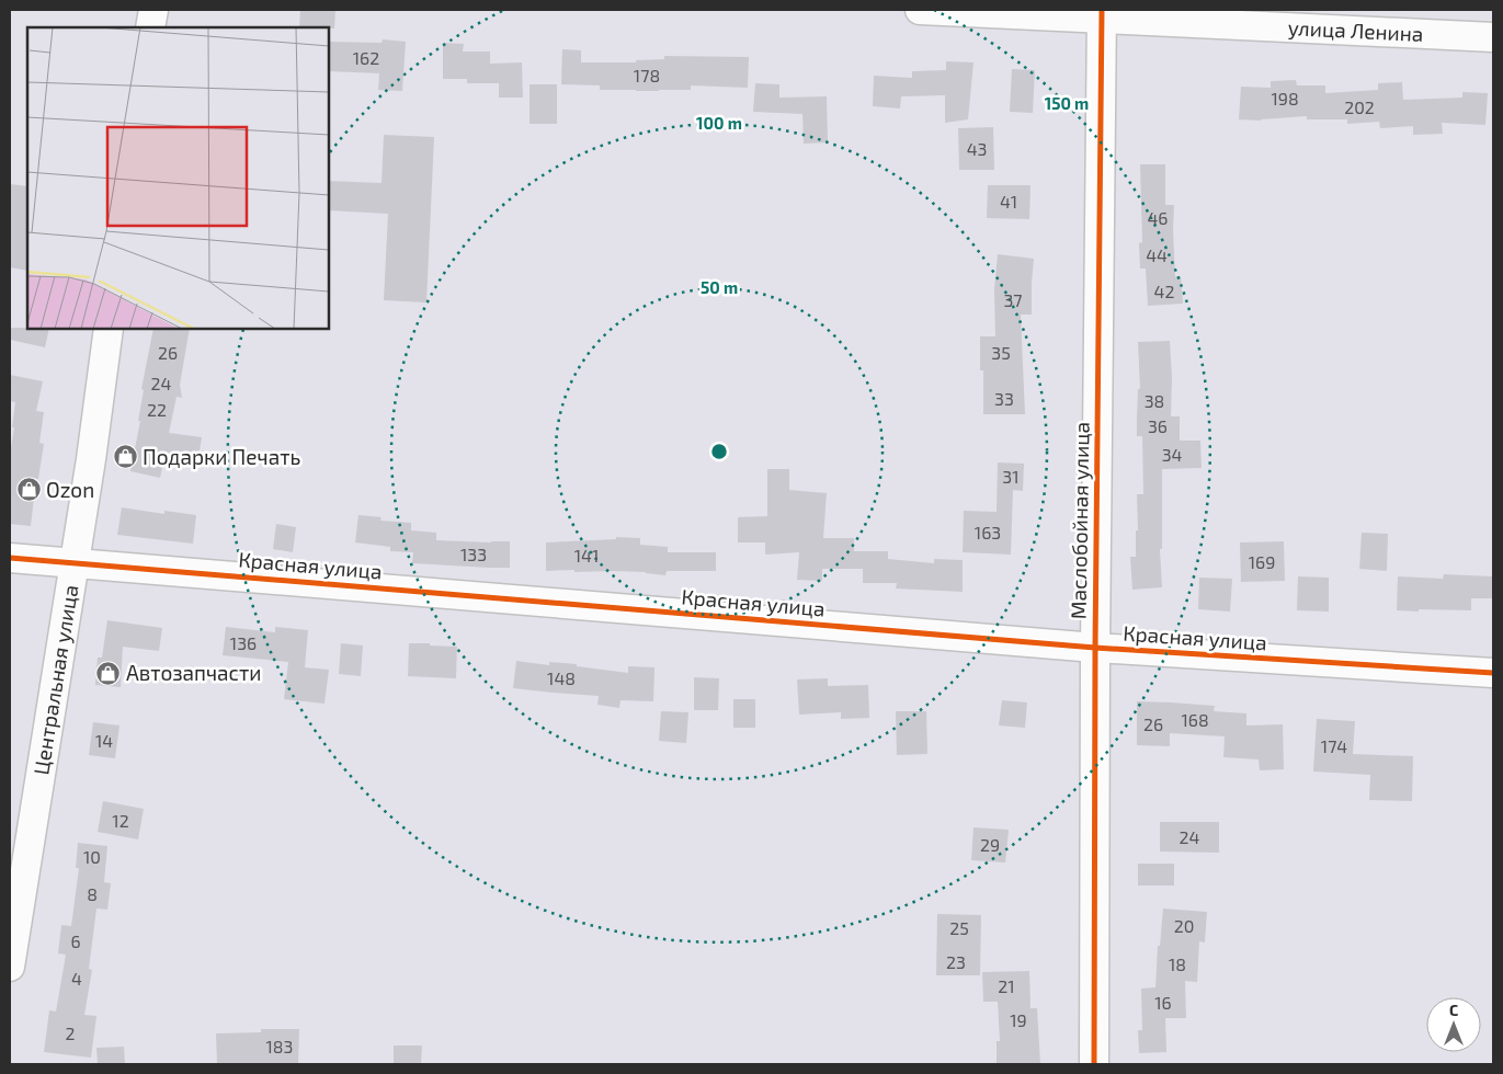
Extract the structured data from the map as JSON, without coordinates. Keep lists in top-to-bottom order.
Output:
{
  "streets": {
    "street": [
      "улица Ленина",
      "Маслобойная улица",
      "Красная улица",
      "Центральная улица"
    ]
  },
  "crossings": [
    ["улица Ленина", "Маслобойная улица"],
    ["Маслобойная улица", "Красная улица"],
    ["Красная улица", "Центральная улица"]
  ],
  "places": {
    "shop": ["Подарки Печать", "Ozon", "Автозапчасти"]
  },
  "house_numbers": [
    "162",
    "178",
    "198",
    "202",
    "43",
    "41",
    "46",
    "44",
    "42",
    "37",
    "26",
    "35",
    "24",
    "33",
    "38",
    "22",
    "36",
    "34",
    "31",
    "163",
    "133",
    "141",
    "169",
    "136",
    "148",
    "168",
    "26",
    "14",
    "174",
    "12",
    "24",
    "29",
    "10",
    "8",
    "20",
    "25",
    "6",
    "23",
    "18",
    "4",
    "21",
    "16",
    "19",
    "2",
    "183"
  ],
  "north": "top",
  "rings": ["150 m", "100 m", "50 m"]
}
